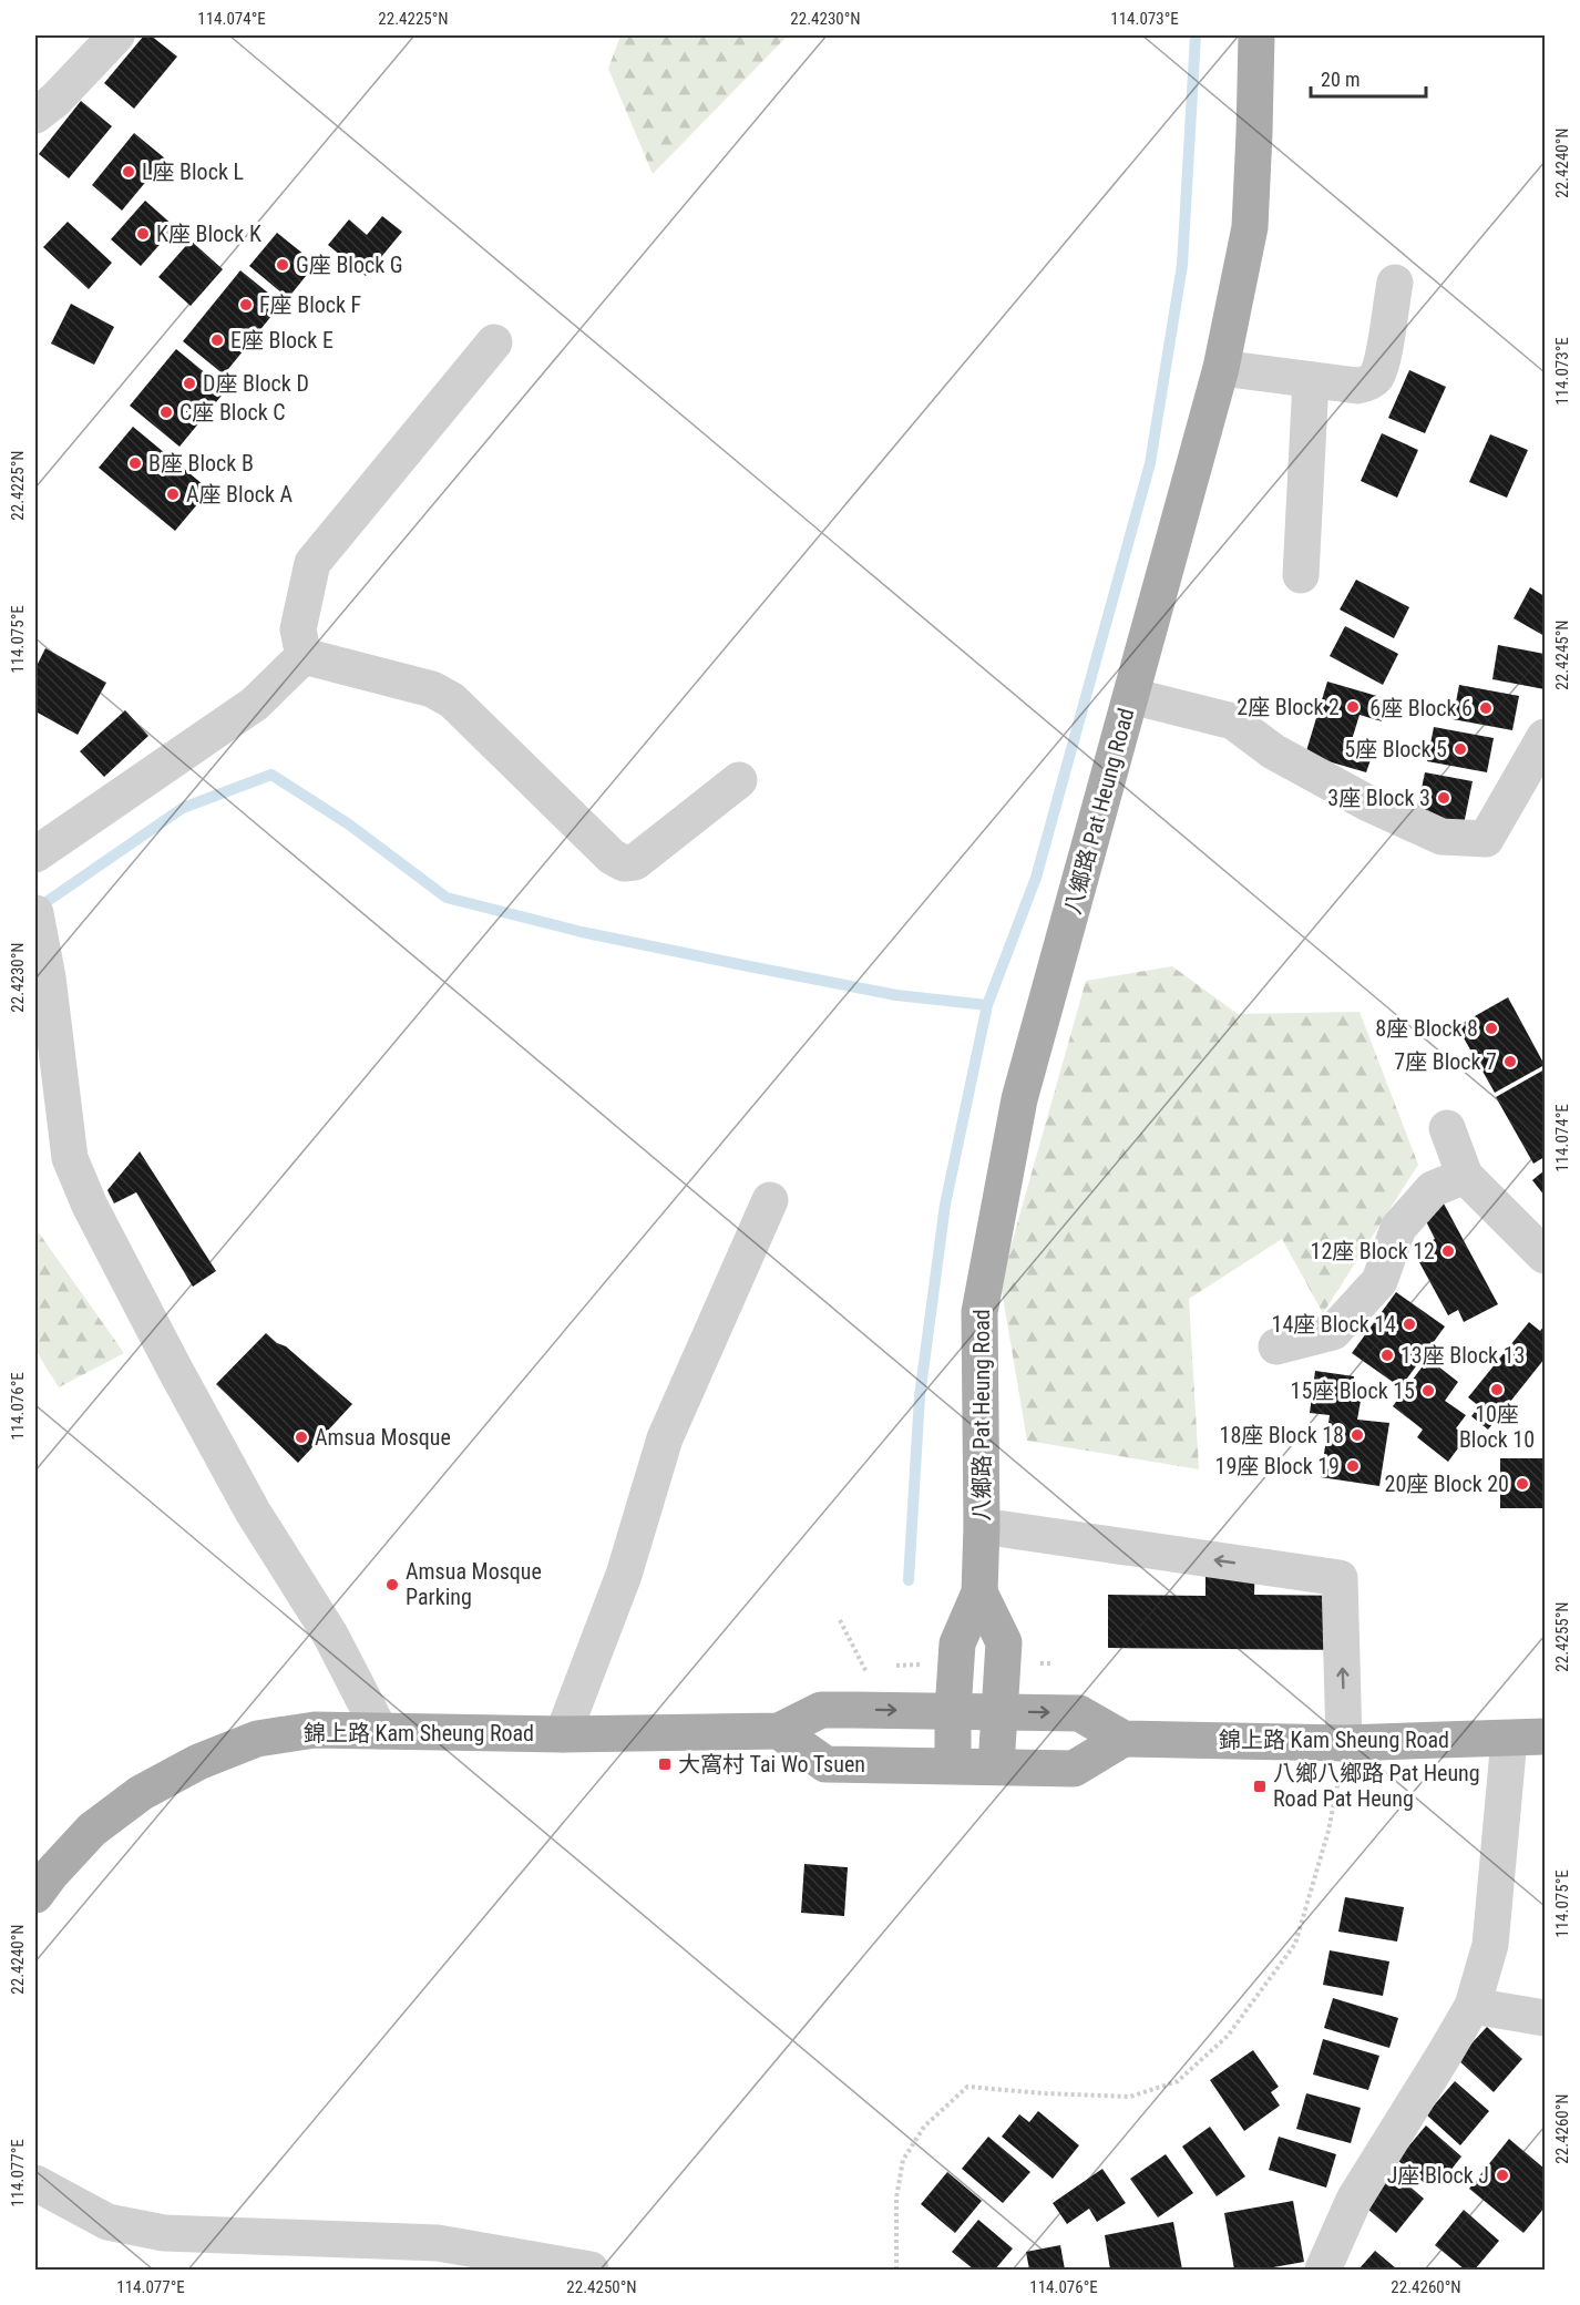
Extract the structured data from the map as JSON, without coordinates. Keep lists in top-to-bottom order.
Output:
{
  "streets": {
    "main road": ["八鄉路 Pat Heung Road", "錦上路 Kam Sheung Road"]
  },
  "crossings": [
    ["八鄉路 Pat Heung Road", "錦上路 Kam Sheung Road"]
  ],
  "places": {
    "other": [
      "L座 Block L",
      "K座 Block K",
      "G座 Block G",
      "F座 Block F",
      "E座 Block E",
      "D座 Block D",
      "C座 Block C",
      "B座 Block B",
      "A座 Block A",
      "2座 Block 2",
      "6座 Block 6",
      "5座 Block 5",
      "3座 Block 3",
      "8座 Block 8",
      "7座 Block 7",
      "12座 Block 12",
      "14座 Block 14",
      "13座 Block 13",
      "10座 Block 10",
      "15座 Block 15",
      "18座 Block 18",
      "Amsua Mosque",
      "19座 Block 19",
      "20座 Block 20",
      "Amsua Mosque Parking",
      "J座 Block J"
    ],
    "transit": ["大窩村 Tai Wo Tsuen", "八鄉八鄉路 Pat Heung Road Pat Heung"]
  },
  "scale_bar": "20 m",
  "coordinates": [
    "114.074°E",
    "22.4225°N",
    "22.4230°N",
    "114.073°E",
    "22.4240°N",
    "114.075°E",
    "22.4245°N",
    "114.076°E",
    "22.4255°N",
    "22.4260°N",
    "114.077°E",
    "22.4250°N"
  ]
}
